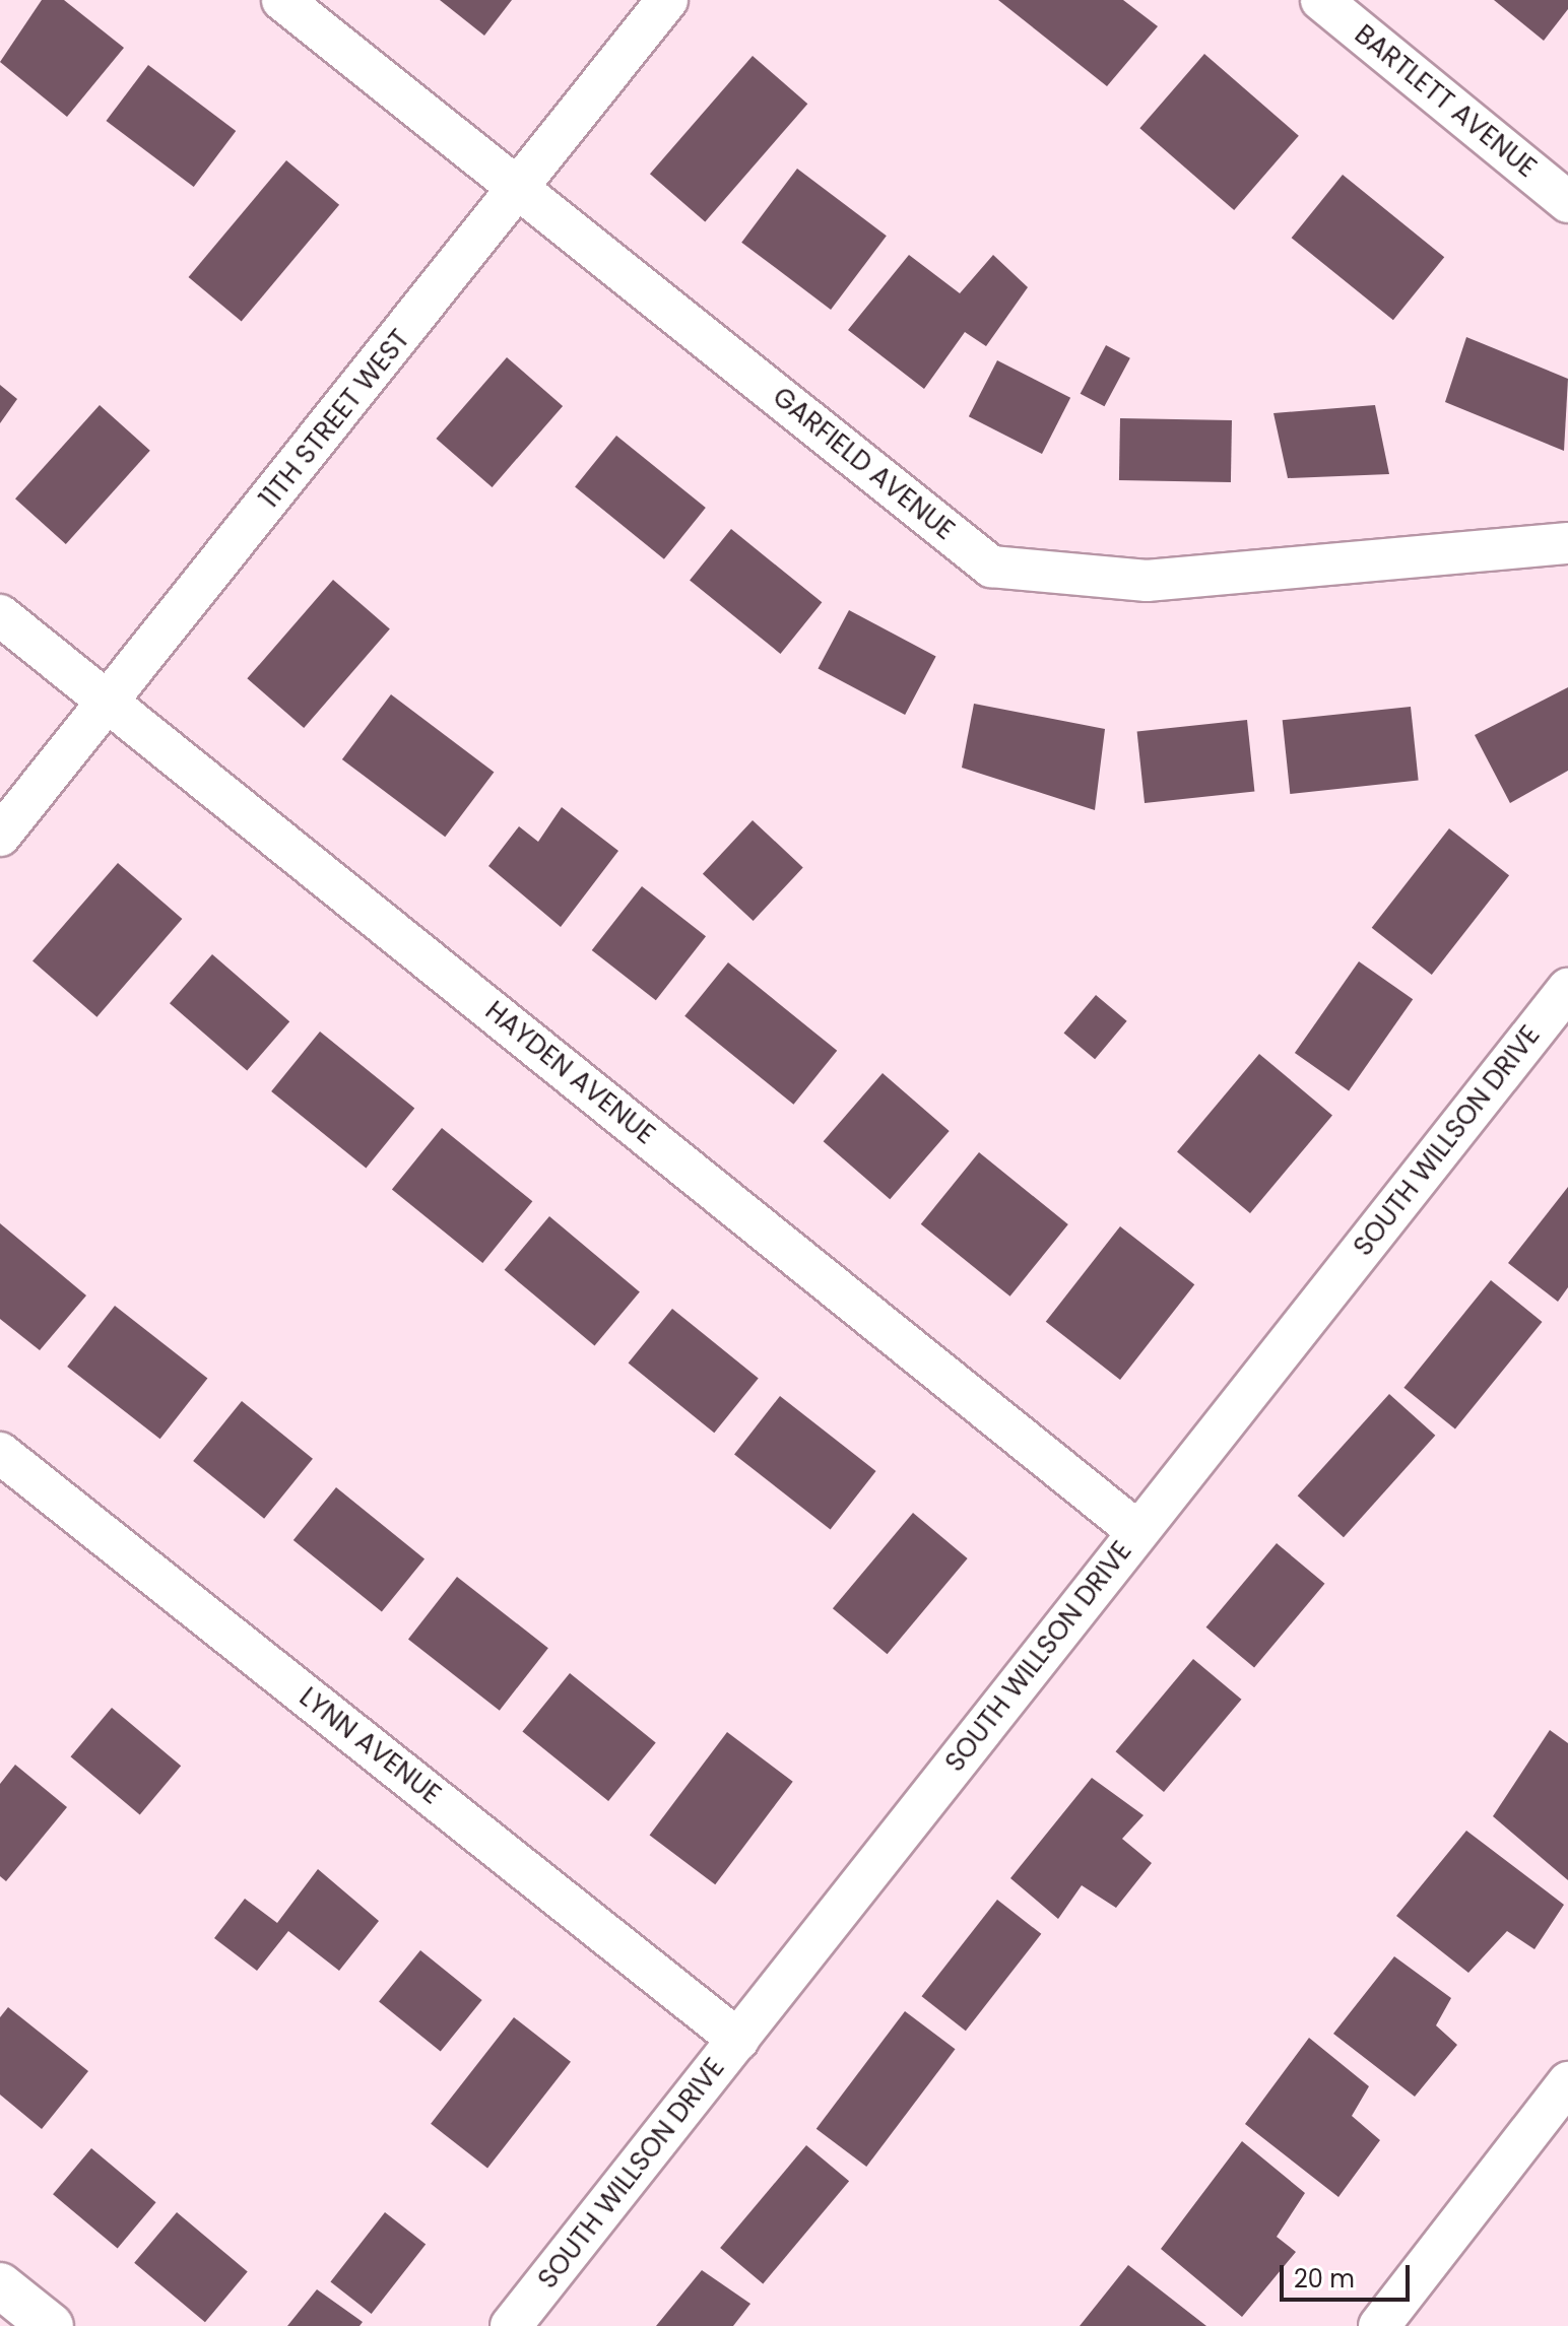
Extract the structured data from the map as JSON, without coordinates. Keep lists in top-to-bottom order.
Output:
{
  "streets": {
    "street": [
      "BARTLETT AVENUE",
      "11TH STREET WEST",
      "GARFIELD AVENUE",
      "HAYDEN AVENUE",
      "SOUTH WILLSON DRIVE",
      "LYNN AVENUE"
    ]
  },
  "crossings": [
    ["11TH STREET WEST", "GARFIELD AVENUE"],
    ["11TH STREET WEST", "HAYDEN AVENUE"],
    ["HAYDEN AVENUE", "SOUTH WILLSON DRIVE"],
    ["SOUTH WILLSON DRIVE", "LYNN AVENUE"]
  ],
  "scale_bar": "20 m"
}
